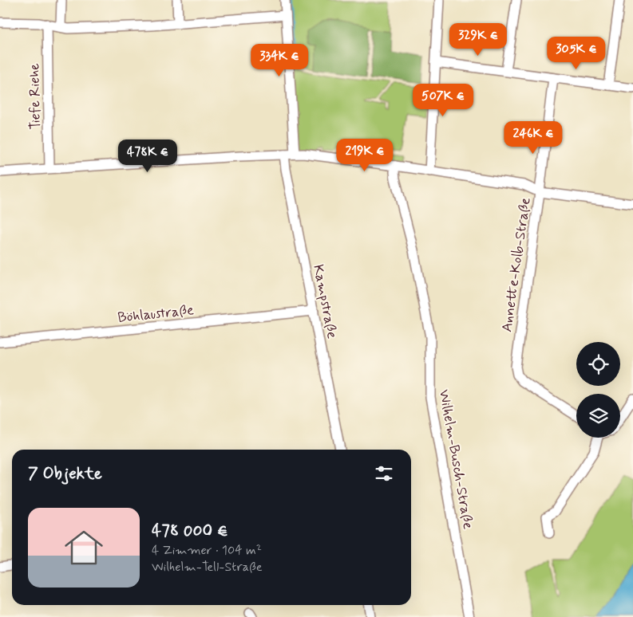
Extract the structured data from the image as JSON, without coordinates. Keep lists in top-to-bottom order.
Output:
{
  "streets": {
    "street": [
      "Tiefe Riehe",
      "Annette-Kolb-Straße",
      "Kampstraße",
      "Böhlaustraße",
      "Wilhelm-Busch-Straße"
    ]
  },
  "crossings": [
    ["Kampstraße", "Böhlaustraße"]
  ],
  "page": {
    "price": [
      "329K €",
      "305K €",
      "334K €",
      "507K €",
      "246K €",
      "219K €",
      "478K €"
    ],
    "heading": "7 Objekte",
    "list": [
      {
        "name": "478 000 €",
        "note": "4 Zimmer · 104 m² · Wilhelm-Tell-Straße"
      }
    ]
  }
}
